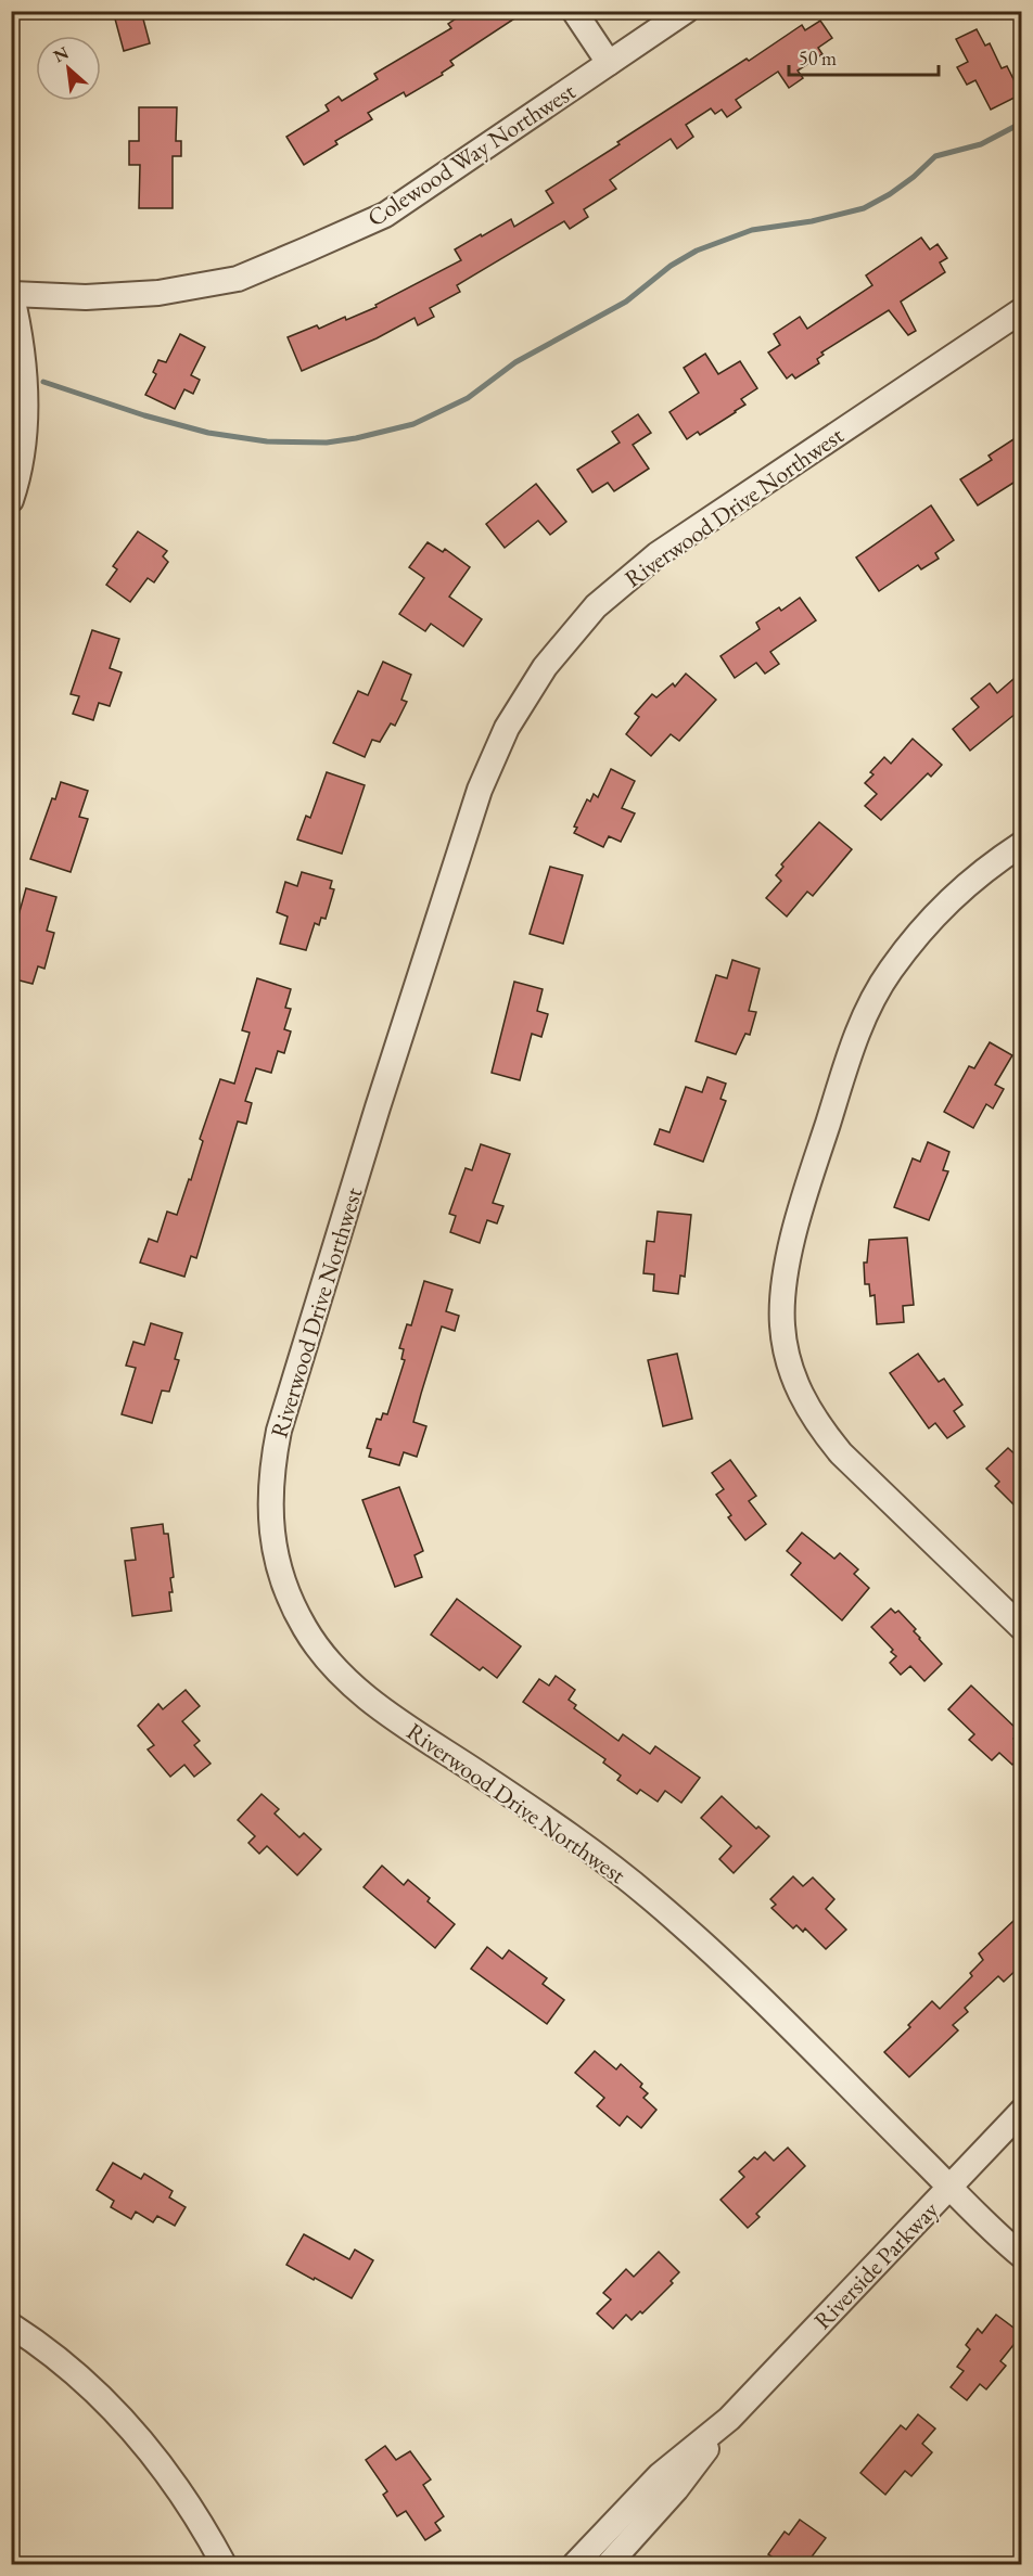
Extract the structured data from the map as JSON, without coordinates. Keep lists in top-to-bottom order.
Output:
{
  "streets": {
    "street": ["Colewood Way Northwest", "Riverwood Drive Northwest", "Riverside Parkway"]
  },
  "crossings": [
    ["Riverwood Drive Northwest", "Riverside Parkway"]
  ],
  "scale_bar": "50 m",
  "north": "top left"
}
